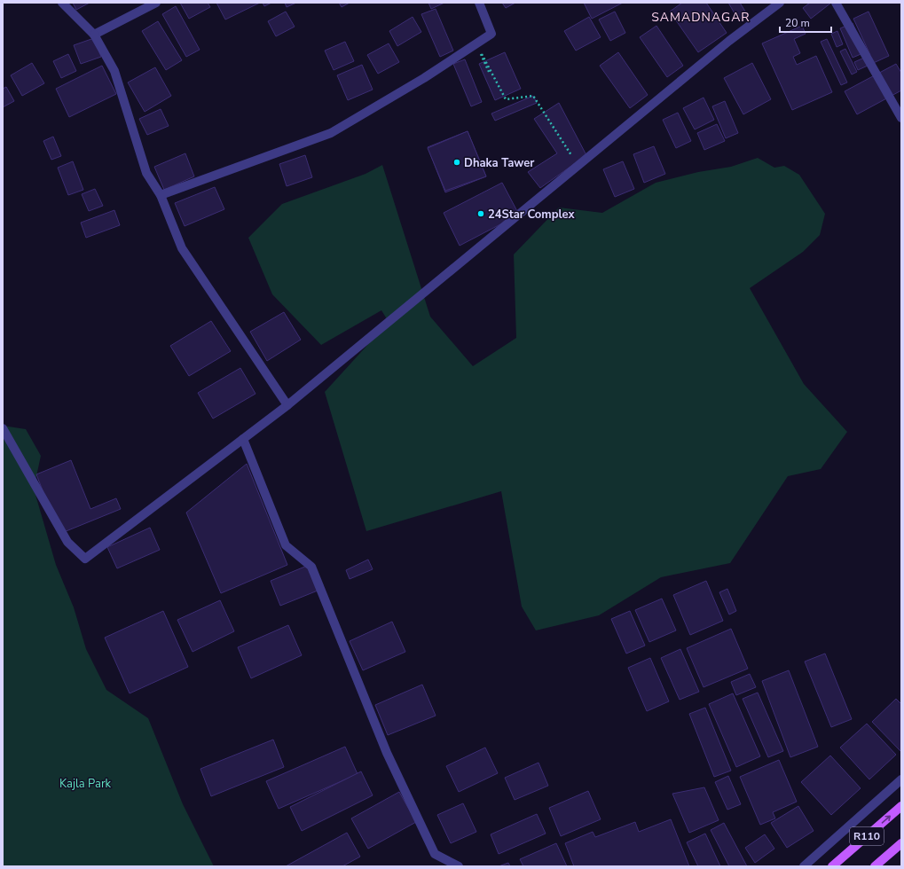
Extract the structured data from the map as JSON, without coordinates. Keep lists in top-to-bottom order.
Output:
{
  "streets": {
    "main road": ["R110"]
  },
  "districts": ["SAMADNAGAR"],
  "parks": ["Kajla Park"],
  "places": ["Dhaka Tawer", "24Star Complex"],
  "scale_bar": "20 m"
}
